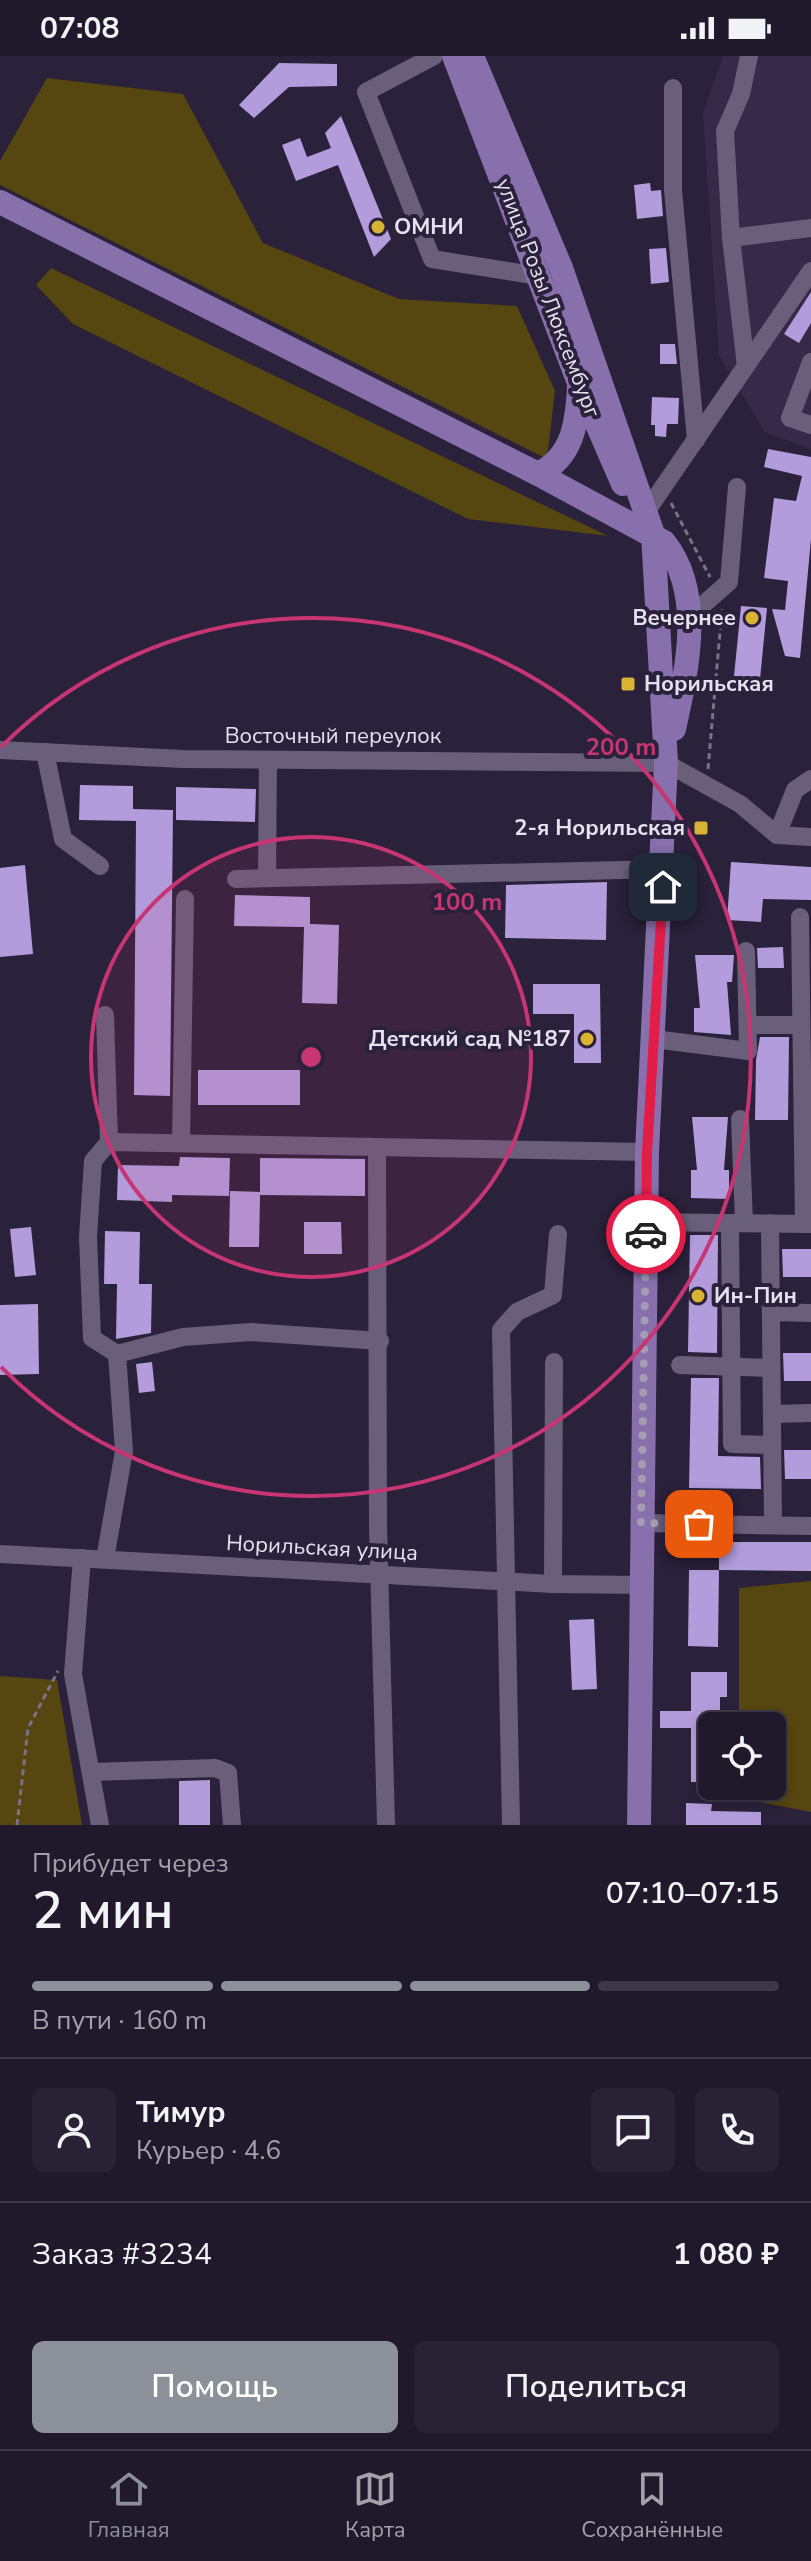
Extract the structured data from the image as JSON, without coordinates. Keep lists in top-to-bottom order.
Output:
{
  "streets": {
    "main road": ["улица Розы Люксембург"],
    "street": ["Восточный переулок", "Норильская улица"]
  },
  "crossings": [
    ["улица Розы Люксембург", "Восточный переулок"],
    ["улица Розы Люксембург", "Норильская улица"]
  ],
  "places": {
    "other": [
      "ОМНИ",
      "Вечернее",
      "Детский сад №187",
      "Ин-Пин"
    ],
    "transit": ["Норильская", "2-я Норильская"]
  },
  "page": {
    "status": "07:08",
    "heading": ["2 мин", "Прибудет через", "07:10–07:15"],
    "panel": [
      "Тимур",
      "Курьер · 4.6",
      "Заказ #3234",
      "1 080 ₽"
    ],
    "bar": "В пути · 160 m",
    "buttons": ["Помощь", "Поделиться"],
    "tabs": ["Главная", "Карта", "Сохранённые"]
  },
  "rings": ["200 m", "100 m"]
}
